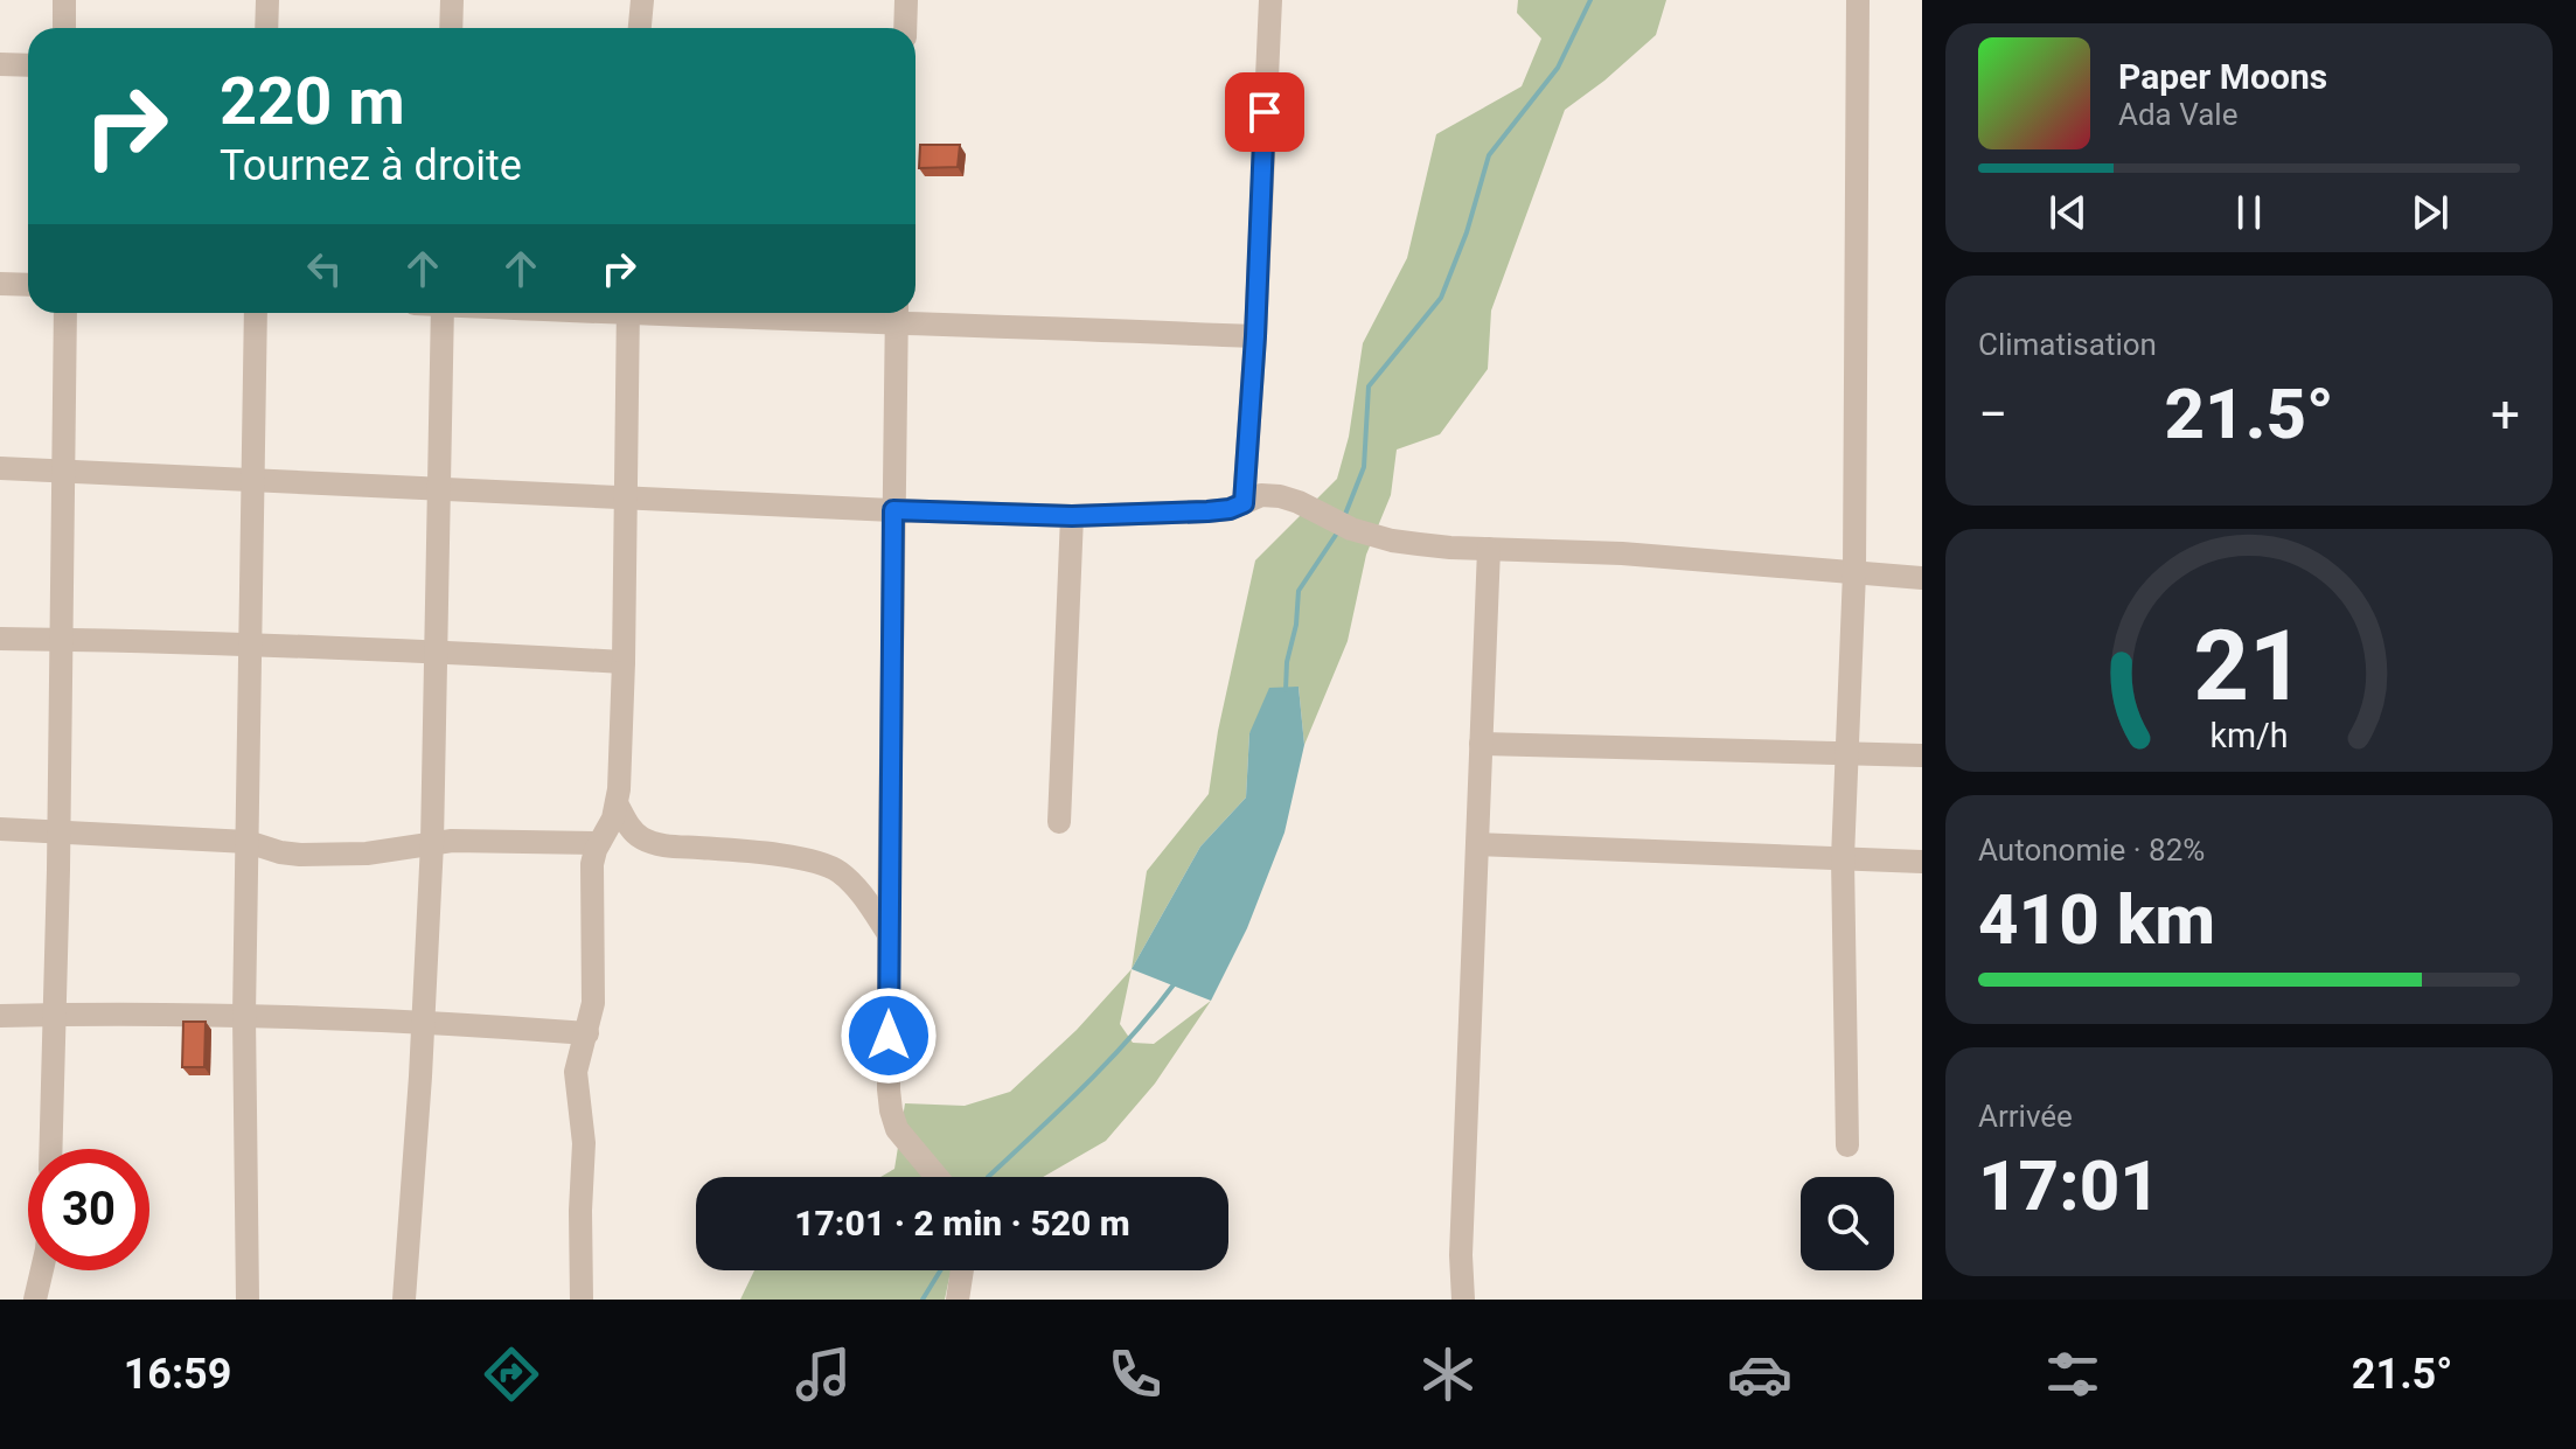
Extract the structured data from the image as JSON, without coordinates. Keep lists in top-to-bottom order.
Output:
{
  "page": {
    "turn": ["220 m", "Tournez à droite"],
    "song": ["Paper Moons", "Ada Vale"],
    "tile": [
      "Climatisation",
      ["Autonomie · 82%", "410 km"],
      ["Arrivée", "17:01"]
    ],
    "heat": ["−", "21.5°", "+"],
    "limit": "30",
    "trip": "17:01 · 2 min · 520 m",
    "tabs": ["16:59", "21.5°"],
    "gauge": ["21", "km/h"]
  }
}
